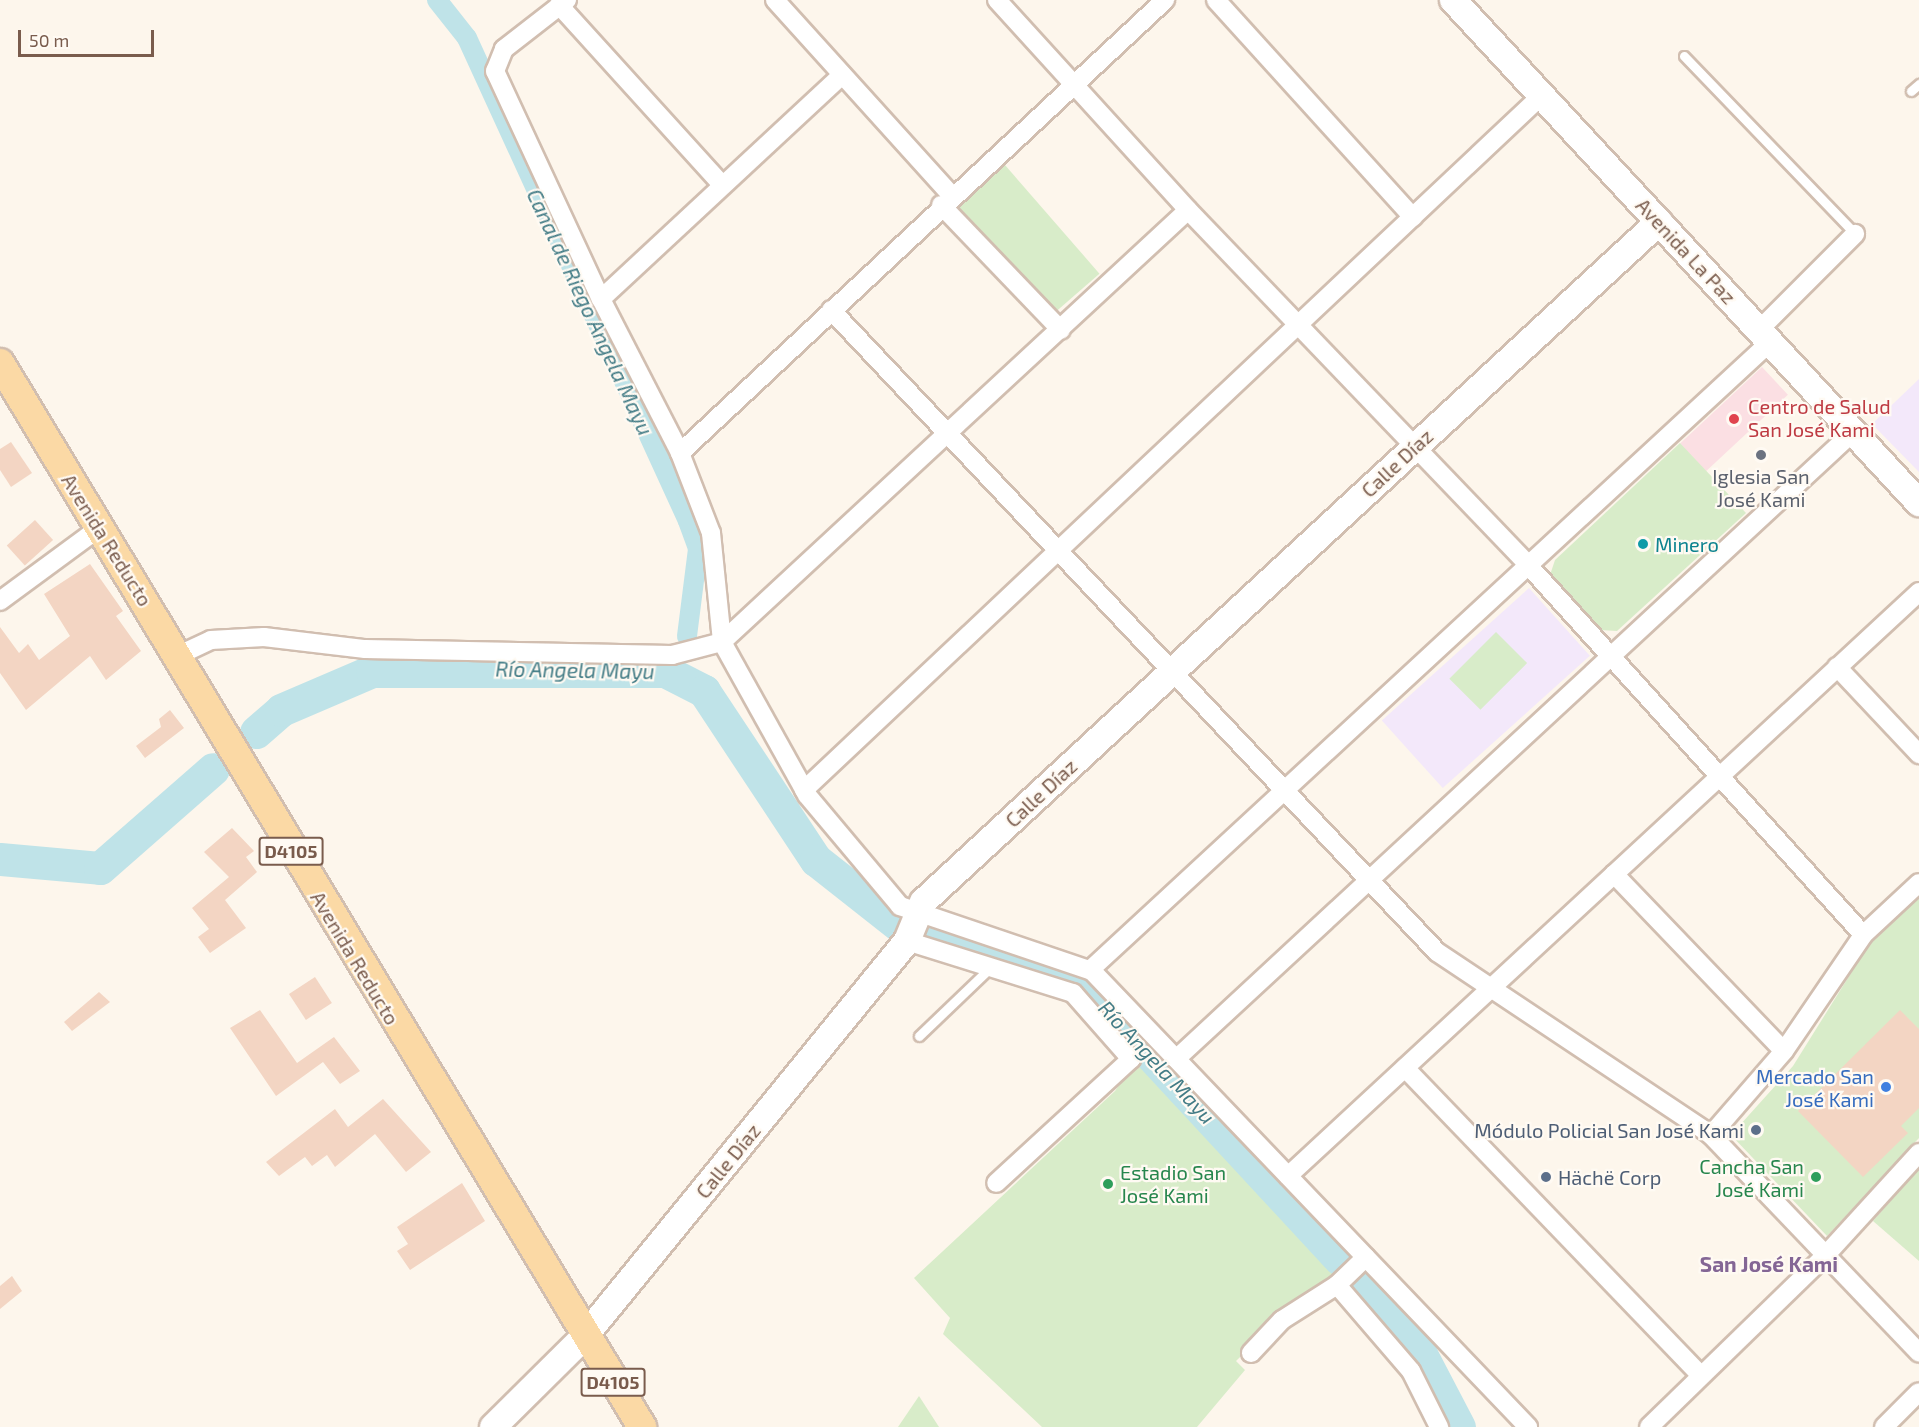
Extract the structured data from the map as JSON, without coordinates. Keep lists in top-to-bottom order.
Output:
{
  "streets": {
    "main road": ["Avenida Reducto", "D4105"],
    "street": ["Avenida La Paz", "Calle Díaz"]
  },
  "crossings": [
    ["Avenida La Paz", "Calle Díaz"],
    ["Calle Díaz", "Avenida Reducto"]
  ],
  "districts": ["San José Kami"],
  "water": ["Canal de Riego Angela Mayu", "Río Angela Mayu"],
  "places": [
    "Centro de Salud San José Kami",
    "Iglesia San José Kami",
    "Minero",
    "Mercado San José Kami",
    "Módulo Policial San José Kami",
    "Hächë Corp",
    "Cancha San José Kami",
    "Estadio San José Kami"
  ],
  "scale_bar": "50 m"
}
